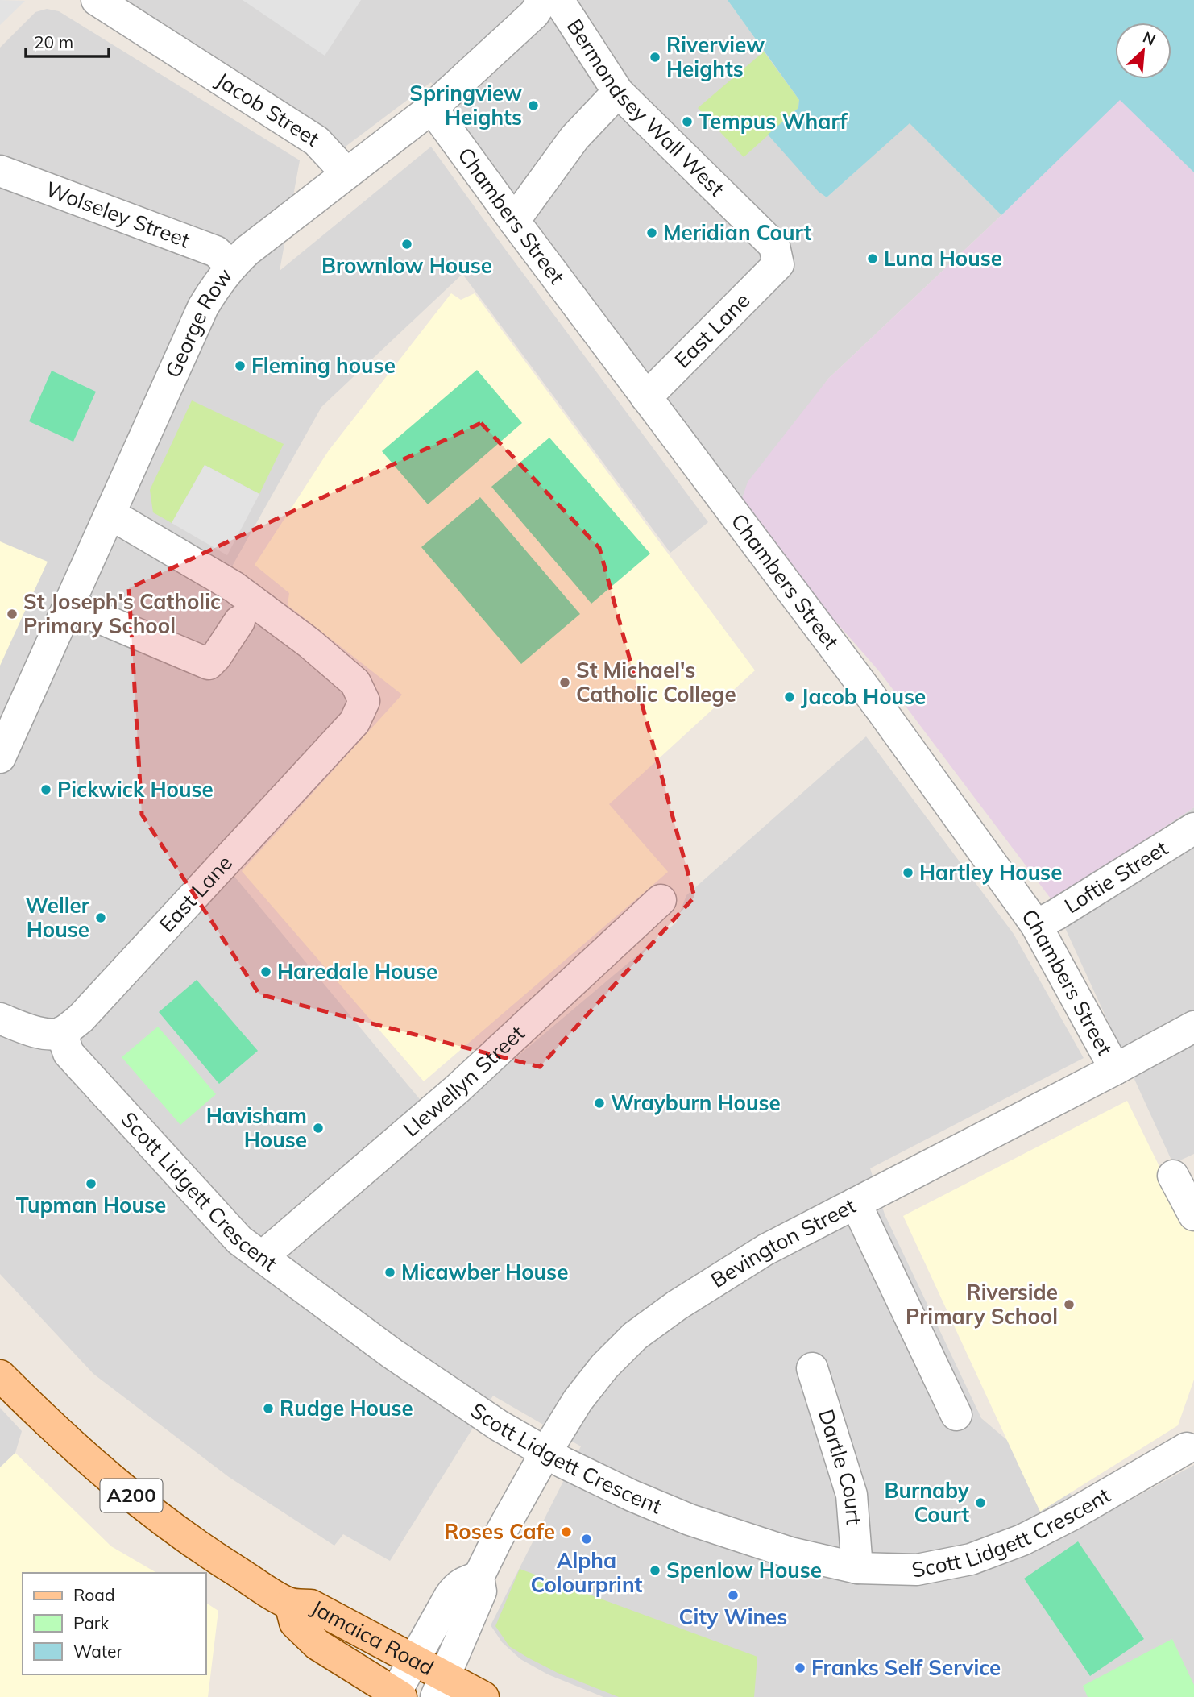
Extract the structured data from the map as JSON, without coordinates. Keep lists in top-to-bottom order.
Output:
{
  "streets": {
    "main road": ["A200", "Jamaica Road"],
    "street": [
      "Bermondsey Wall West",
      "Jacob Street",
      "Wolseley Street",
      "Chambers Street",
      "George Row",
      "East Lane",
      "Loftie Street",
      "Llewellyn Street",
      "Scott Lidgett Crescent",
      "Bevington Street",
      "Dartle Court"
    ]
  },
  "crossings": [
    ["Bermondsey Wall West", "East Lane"],
    ["Jacob Street", "George Row"],
    ["Wolseley Street", "George Row"],
    ["Chambers Street", "George Row"],
    ["Chambers Street", "East Lane"],
    ["Chambers Street", "Loftie Street"],
    ["Chambers Street", "Bevington Street"],
    ["George Row", "East Lane"],
    ["East Lane", "Scott Lidgett Crescent"],
    ["Llewellyn Street", "Scott Lidgett Crescent"],
    ["Scott Lidgett Crescent", "Bevington Street"],
    ["Scott Lidgett Crescent", "Dartle Court"],
    ["Bevington Street", "Jamaica Road"]
  ],
  "places": [
    "Riverview Heights",
    "Springview Heights",
    "Tempus Wharf",
    "Meridian Court",
    "Brownlow House",
    "Luna House",
    "Fleming house",
    "St Joseph's Catholic Primary School",
    "St Michael's Catholic College",
    "Jacob House",
    "Pickwick House",
    "Hartley House",
    "Weller House",
    "Haredale House",
    "Wrayburn House",
    "Havisham House",
    "Tupman House",
    "Micawber House",
    "Riverside Primary School",
    "Rudge House",
    "Burnaby Court",
    "Roses Cafe",
    "Alpha Colourprint",
    "Spenlow House",
    "City Wines",
    "Franks Self Service"
  ],
  "legend": ["Road", "Park", "Water"],
  "scale_bar": "20 m",
  "north": "top right"
}
